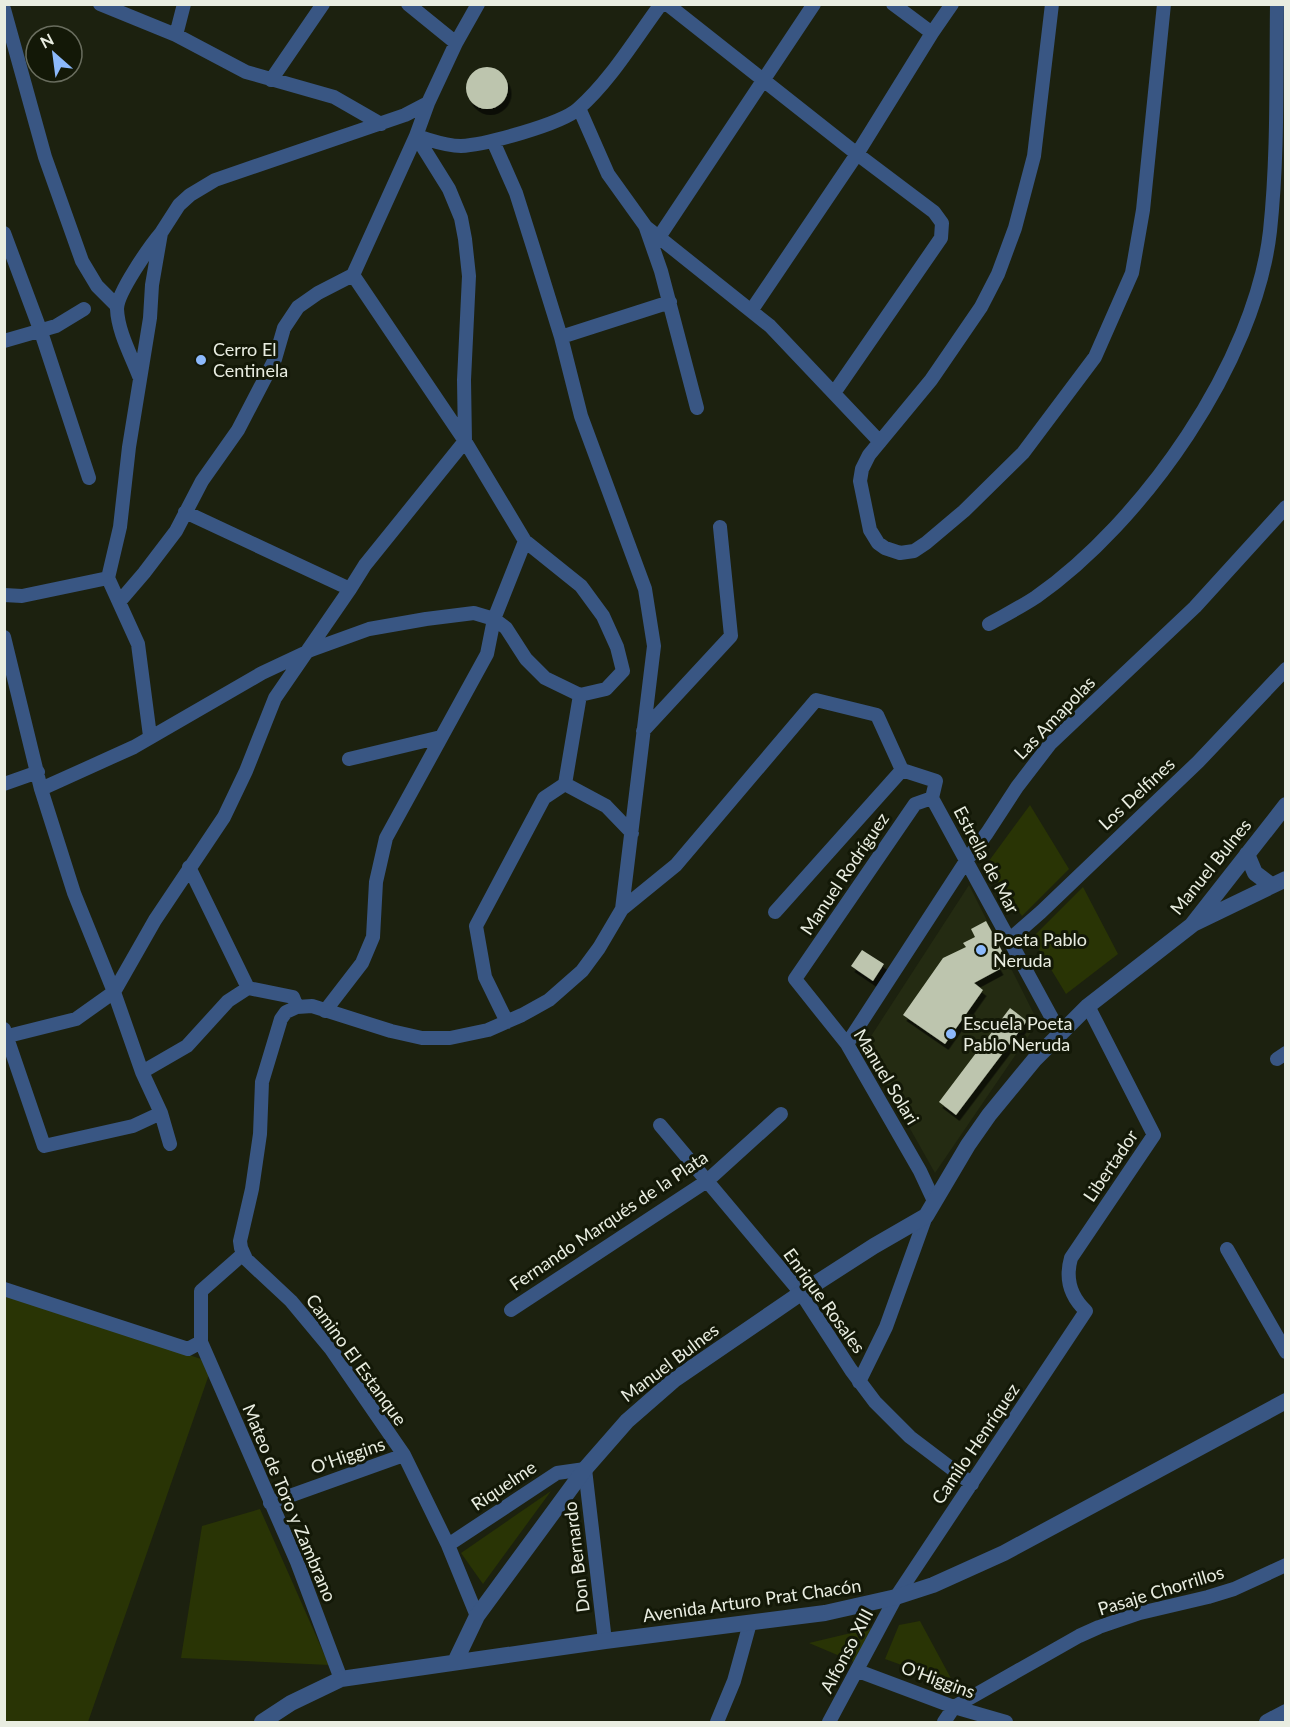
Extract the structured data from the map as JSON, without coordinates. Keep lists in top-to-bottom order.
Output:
{
  "streets": {
    "street": [
      "Las Amapolas",
      "Los Delfines",
      "Estrella de Mar",
      "Manuel Bulnes",
      "Manuel Rodríguez",
      "Manuel Solari",
      "Libertador",
      "Fernando Marqués de la Plata",
      "Enrique Rosales",
      "Camino El Estanque",
      "Camilo Henríquez",
      "O'Higgins",
      "Riquelme",
      "Mateo de Toro y Zambrano",
      "Don Bernardo",
      "Pasaje Chorrillos",
      "Avenida Arturo Prat Chacón",
      "Alfonso XIII"
    ]
  },
  "crossings": [
    ["Las Amapolas", "Estrella de Mar"],
    ["Las Amapolas", "Manuel Solari"],
    ["Los Delfines", "Estrella de Mar"],
    ["Estrella de Mar", "Manuel Bulnes"],
    ["Estrella de Mar", "Manuel Rodríguez"],
    ["Manuel Bulnes", "Manuel Solari"],
    ["Manuel Bulnes", "Libertador"],
    ["Manuel Bulnes", "Enrique Rosales"],
    ["Manuel Bulnes", "Camino El Estanque"],
    ["Manuel Bulnes", "Riquelme"],
    ["Manuel Bulnes", "Don Bernardo"],
    ["Manuel Bulnes", "Avenida Arturo Prat Chacón"],
    ["Manuel Rodríguez", "Manuel Solari"],
    ["Libertador", "Camilo Henríquez"],
    ["Fernando Marqués de la Plata", "Enrique Rosales"],
    ["Enrique Rosales", "Camilo Henríquez"],
    ["Camino El Estanque", "O'Higgins"],
    ["Camino El Estanque", "Riquelme"],
    ["Camilo Henríquez", "Avenida Arturo Prat Chacón"],
    ["Camilo Henríquez", "Alfonso XIII"],
    ["O'Higgins", "Mateo de Toro y Zambrano"],
    ["O'Higgins", "Pasaje Chorrillos"],
    ["O'Higgins", "Alfonso XIII"],
    ["Riquelme", "Don Bernardo"],
    ["Mateo de Toro y Zambrano", "Avenida Arturo Prat Chacón"],
    ["Don Bernardo", "Avenida Arturo Prat Chacón"],
    ["Avenida Arturo Prat Chacón", "Alfonso XIII"]
  ],
  "places": ["Cerro El Centinela", "Poeta Pablo Neruda", "Escuela Poeta Pablo Neruda"],
  "north": "top left"
}
